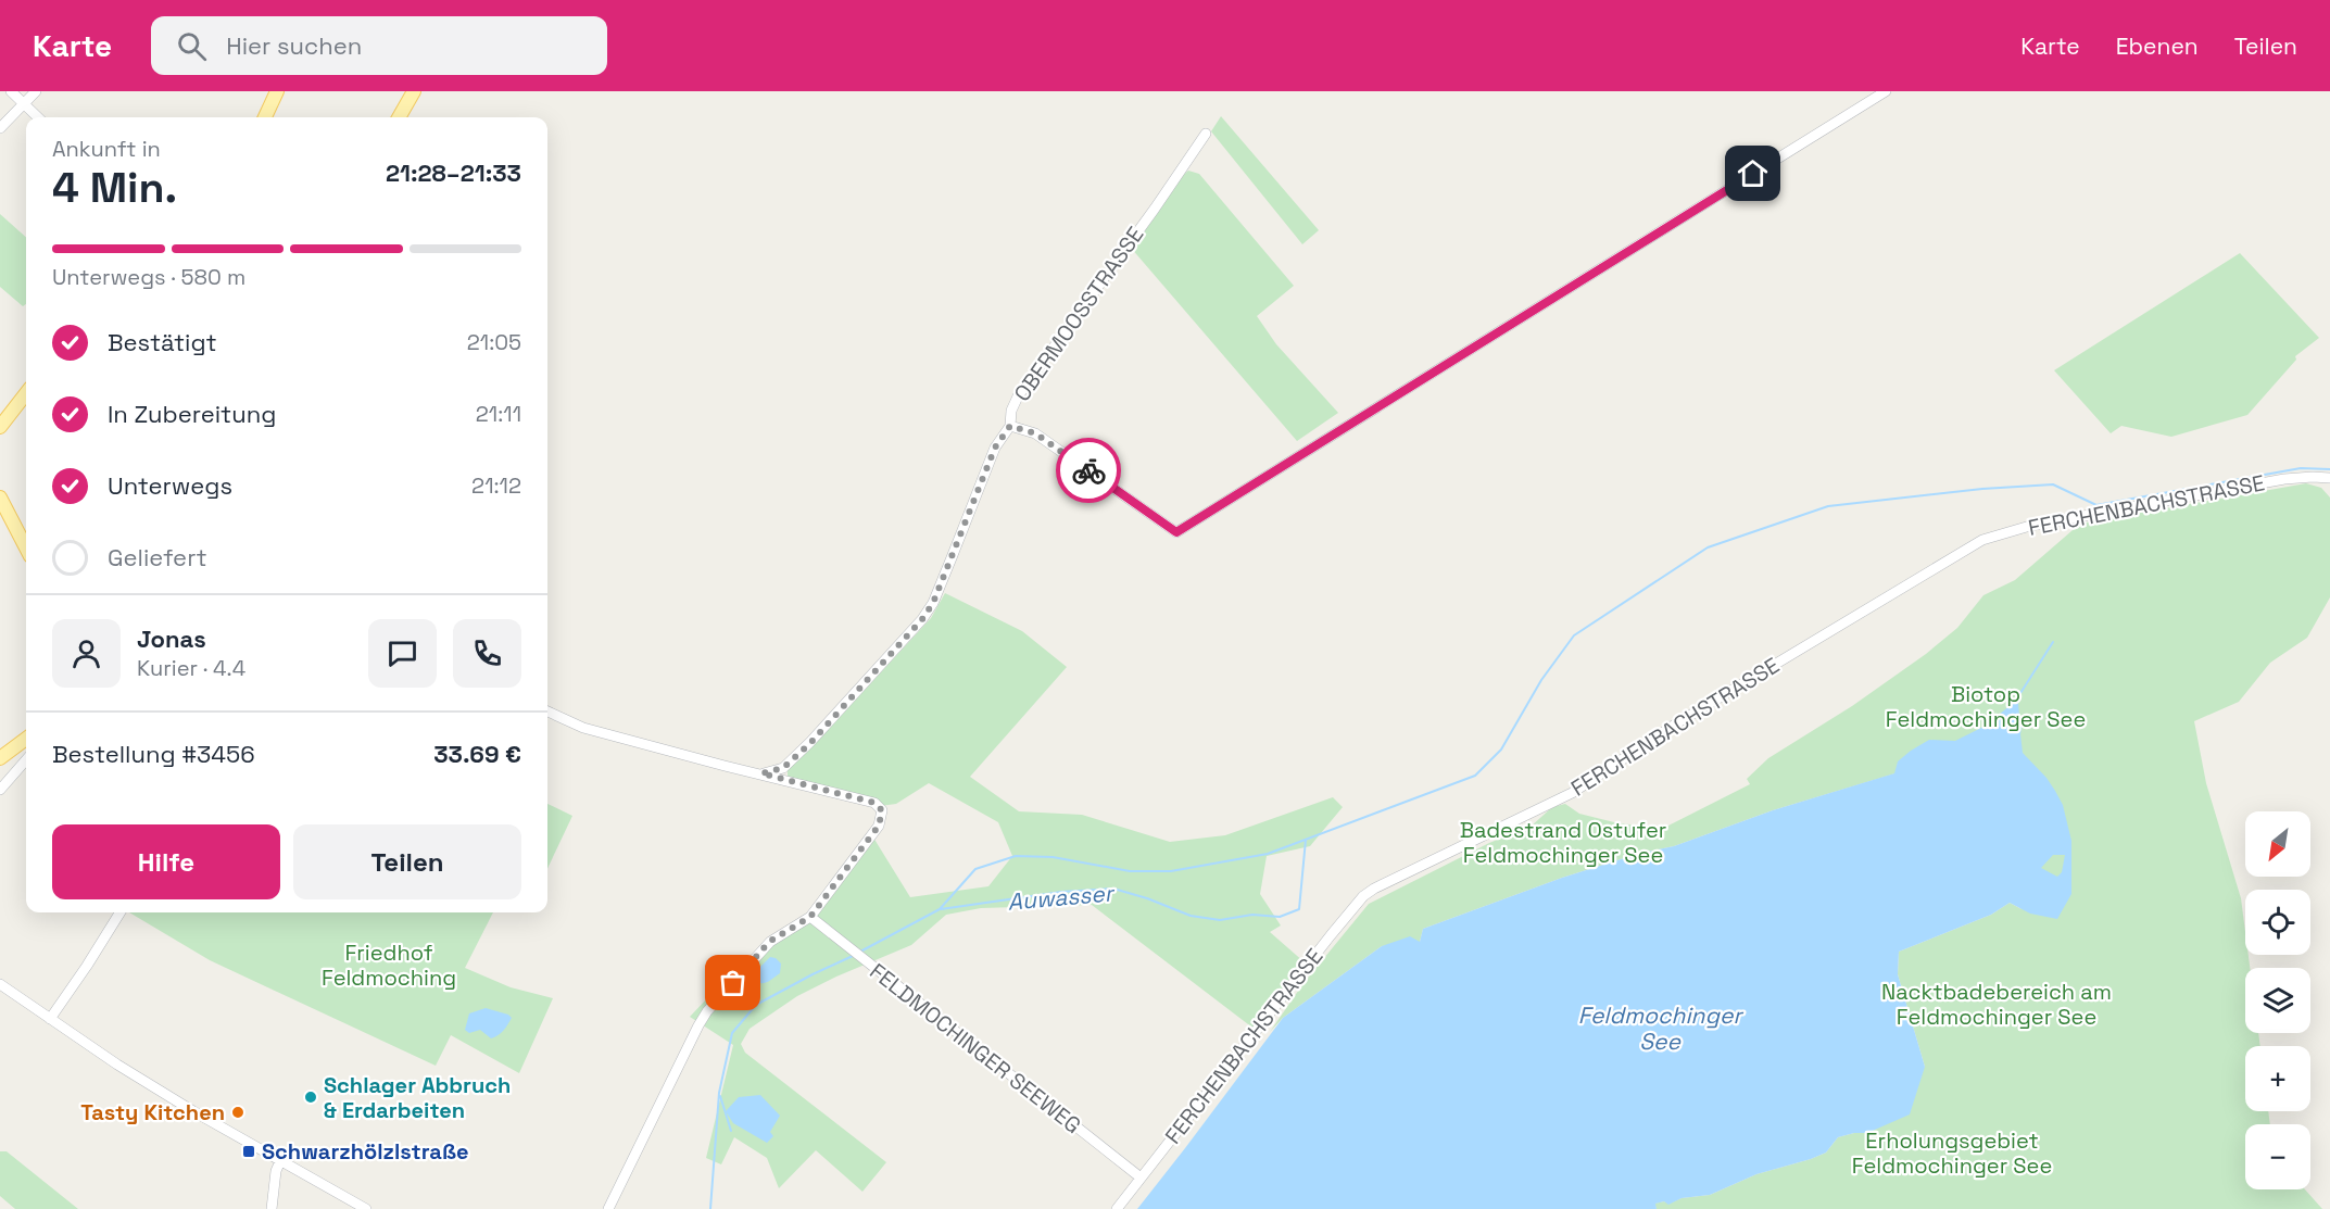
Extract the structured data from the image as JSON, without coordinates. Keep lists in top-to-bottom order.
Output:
{
  "streets": {
    "street": ["OBERMOOSSTRASSE", "FERCHENBACHSTRASSE", "FELDMOCHINGER SEEWEG"]
  },
  "crossings": [
    ["FERCHENBACHSTRASSE", "FELDMOCHINGER SEEWEG"]
  ],
  "water": ["Auwasser", "Feldmochinger See"],
  "parks": [
    "Biotop Feldmochinger See",
    "Badestrand Ostufer Feldmochinger See",
    "Friedhof Feldmoching",
    "Nacktbadebereich am Feldmochinger See",
    "Erholungsgebiet Feldmochinger See"
  ],
  "places": {
    "other": ["Schlager Abbruch & Erdarbeiten", "Tasty Kitchen"],
    "transit": ["Schwarzhölzlstraße"]
  },
  "north": "bottom left",
  "page": {
    "header": "Karte",
    "search": "Hier suchen",
    "nav": ["Karte", "Ebenen", "Teilen"],
    "heading": ["4 Min.", "Ankunft in", "21:28–21:33"],
    "panel": [
      "Jonas",
      "Kurier · 4.4",
      "Bestellung #3456",
      "33.69 €"
    ],
    "bar": "Unterwegs · 580 m",
    "list": [
      ["Bestätigt", "21:05"],
      ["In Zubereitung", "21:11"],
      ["Unterwegs", "21:12"],
      "Geliefert"
    ],
    "map_buttons": ["+", "−"],
    "buttons": ["Hilfe", "Teilen"]
  }
}
